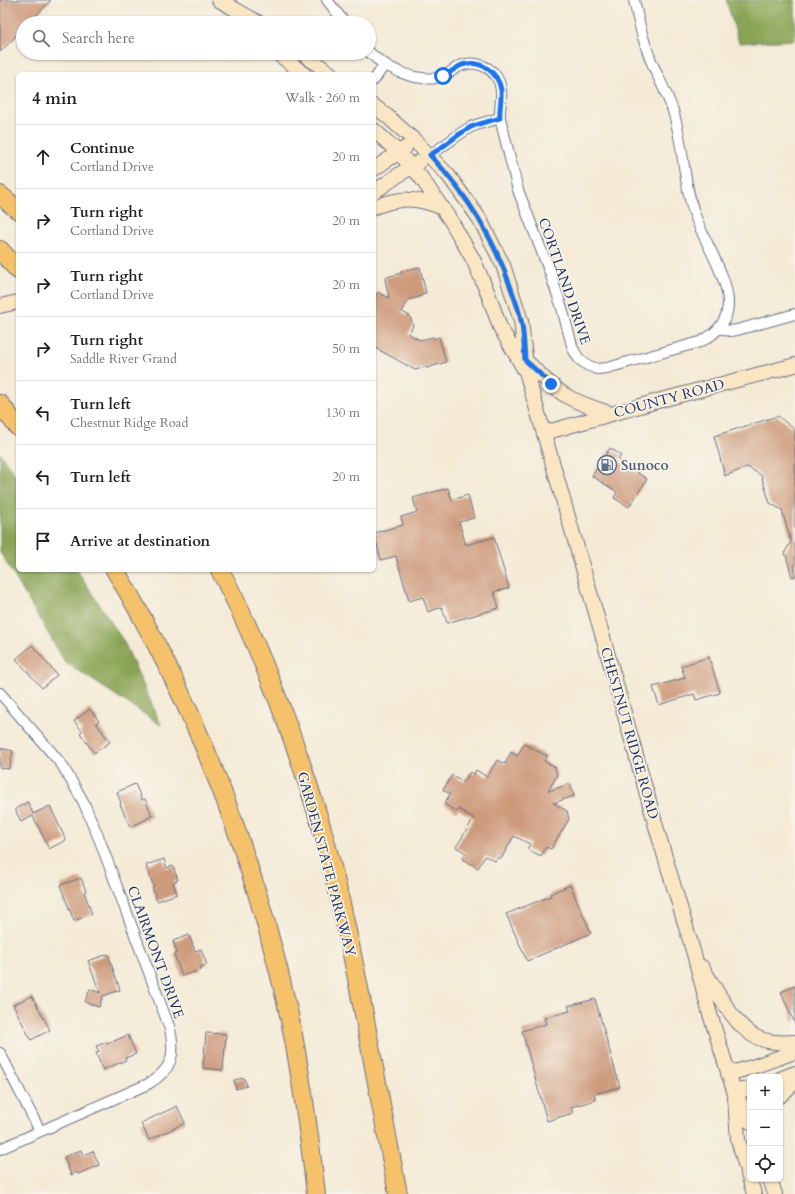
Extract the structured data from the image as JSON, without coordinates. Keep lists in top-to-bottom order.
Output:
{
  "streets": {
    "highway": ["GARDEN STATE PARKWAY"],
    "main road": ["COUNTY ROAD", "CHESTNUT RIDGE ROAD"],
    "street": ["CORTLAND DRIVE", "CLAIRMONT DRIVE"]
  },
  "crossings": [
    ["COUNTY ROAD", "CHESTNUT RIDGE ROAD"]
  ],
  "places": {
    "fuel station": ["Sunoco"]
  },
  "page": {
    "search": "Search here",
    "heading": ["4 min", "Walk · 260 m"],
    "list": [
      ["Continue", "Cortland Drive", "20 m"],
      ["Turn right", "Cortland Drive", "20 m"],
      ["Turn right", "Cortland Drive", "20 m"],
      ["Turn right", "Saddle River Grand", "50 m"],
      ["Turn left", "Chestnut Ridge Road", "130 m"],
      ["Turn left", "20 m"],
      "Arrive at destination"
    ],
    "map_buttons": ["+", "−"]
  }
}
